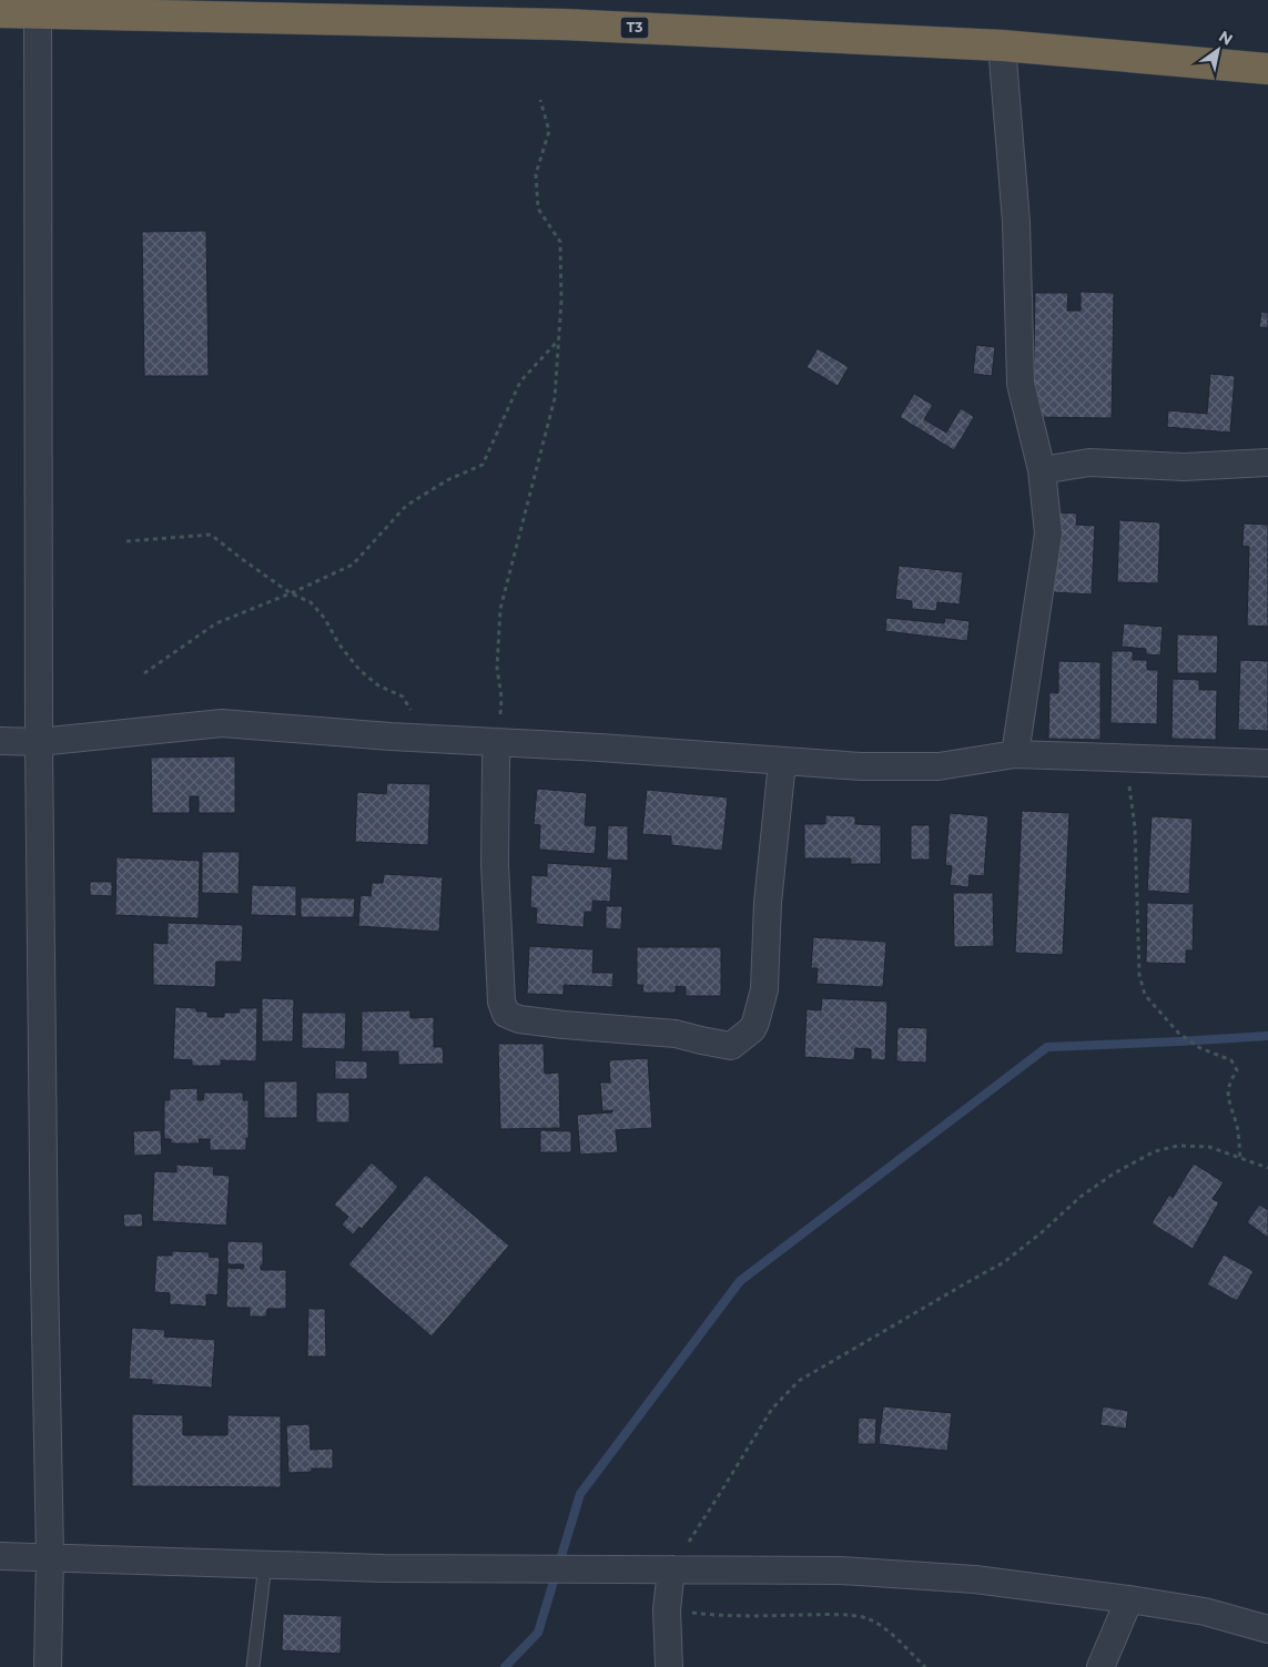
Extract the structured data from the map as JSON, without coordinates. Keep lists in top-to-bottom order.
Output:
{
  "streets": {
    "highway": ["T3"]
  },
  "north": "top right"
}
